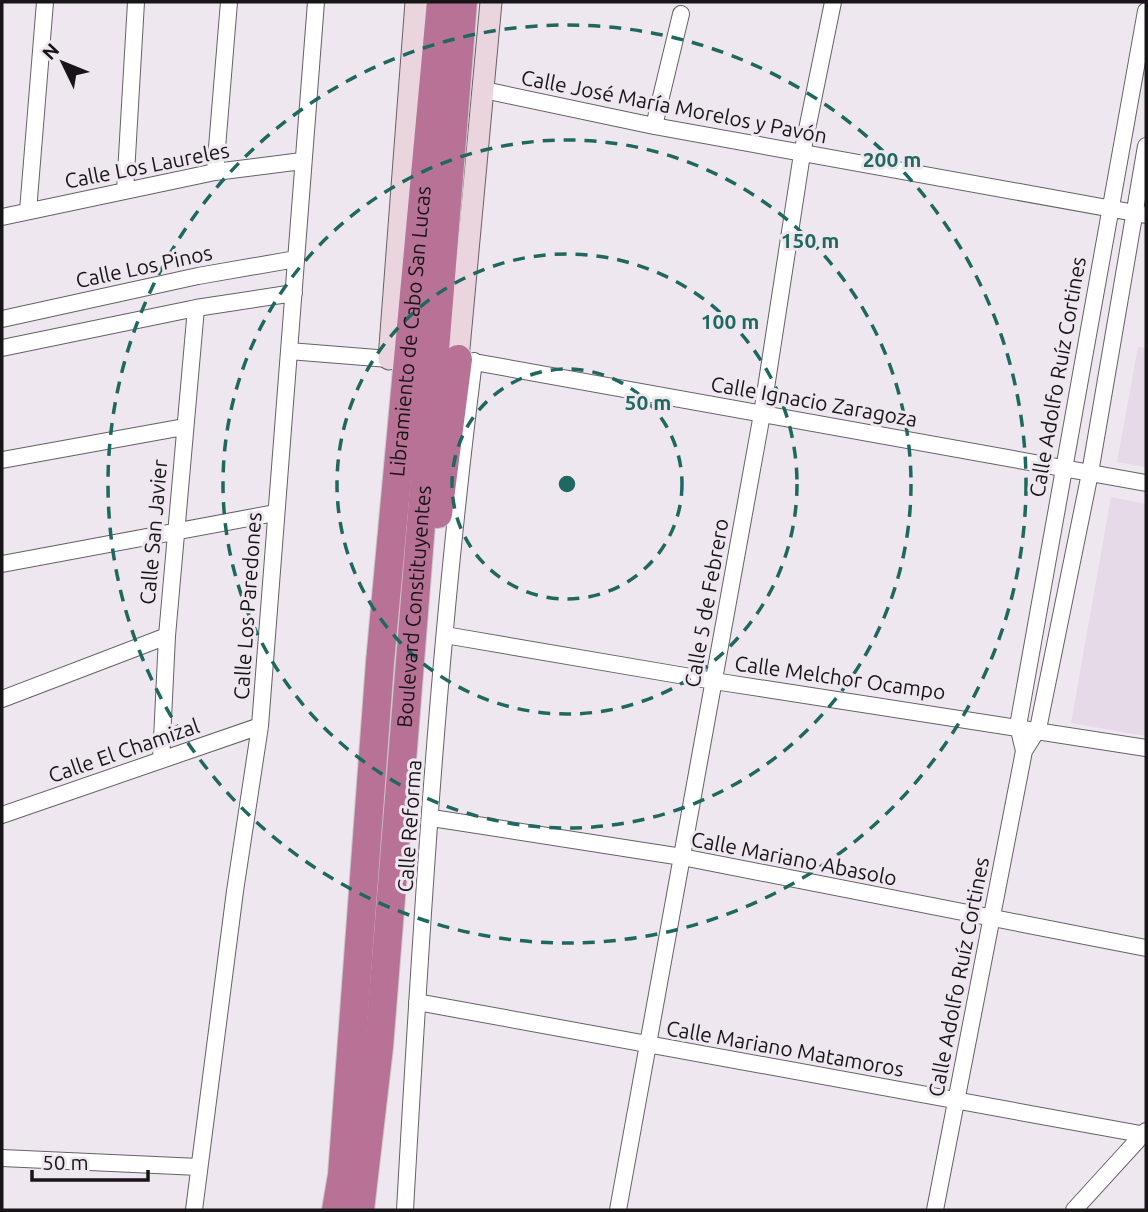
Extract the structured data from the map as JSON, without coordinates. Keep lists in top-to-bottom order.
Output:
{
  "streets": {
    "highway": ["Libramiento de Cabo San Lucas", "Boulevard Constituyentes"],
    "street": [
      "Calle José María Morelos y Pavón",
      "Calle Los Laureles",
      "Calle Los Pinos",
      "Calle Adolfo Ruíz Cortines",
      "Calle Ignacio Zaragoza",
      "Calle San Javier",
      "Calle 5 de Febrero",
      "Calle Los Paredones",
      "Calle Melchor Ocampo",
      "Calle El Chamizal",
      "Calle Reforma",
      "Calle Mariano Abasolo",
      "Calle Mariano Matamoros"
    ]
  },
  "crossings": [
    ["Calle José María Morelos y Pavón", "Calle Adolfo Ruíz Cortines"],
    ["Calle José María Morelos y Pavón", "Calle 5 de Febrero"],
    ["Calle José María Morelos y Pavón", "Boulevard Constituyentes"],
    ["Calle Los Laureles", "Calle Los Paredones"],
    ["Calle Los Pinos", "Calle Los Paredones"],
    ["Libramiento de Cabo San Lucas", "Boulevard Constituyentes"],
    ["Calle Adolfo Ruíz Cortines", "Calle Ignacio Zaragoza"],
    ["Calle Adolfo Ruíz Cortines", "Calle Melchor Ocampo"],
    ["Calle Adolfo Ruíz Cortines", "Calle Mariano Abasolo"],
    ["Calle Adolfo Ruíz Cortines", "Calle Mariano Matamoros"],
    ["Calle Ignacio Zaragoza", "Calle 5 de Febrero"],
    ["Calle Ignacio Zaragoza", "Boulevard Constituyentes"],
    ["Calle Ignacio Zaragoza", "Calle Reforma"],
    ["Calle San Javier", "Calle El Chamizal"],
    ["Calle 5 de Febrero", "Calle Melchor Ocampo"],
    ["Calle 5 de Febrero", "Calle Mariano Abasolo"],
    ["Calle 5 de Febrero", "Calle Mariano Matamoros"],
    ["Calle Los Paredones", "Calle El Chamizal"],
    ["Boulevard Constituyentes", "Calle Reforma"],
    ["Calle Melchor Ocampo", "Calle Reforma"],
    ["Calle Reforma", "Calle Mariano Abasolo"],
    ["Calle Reforma", "Calle Mariano Matamoros"]
  ],
  "scale_bar": "50 m",
  "north": "top left",
  "rings": [
    "200 m",
    "150 m",
    "100 m",
    "50 m"
  ]
}
